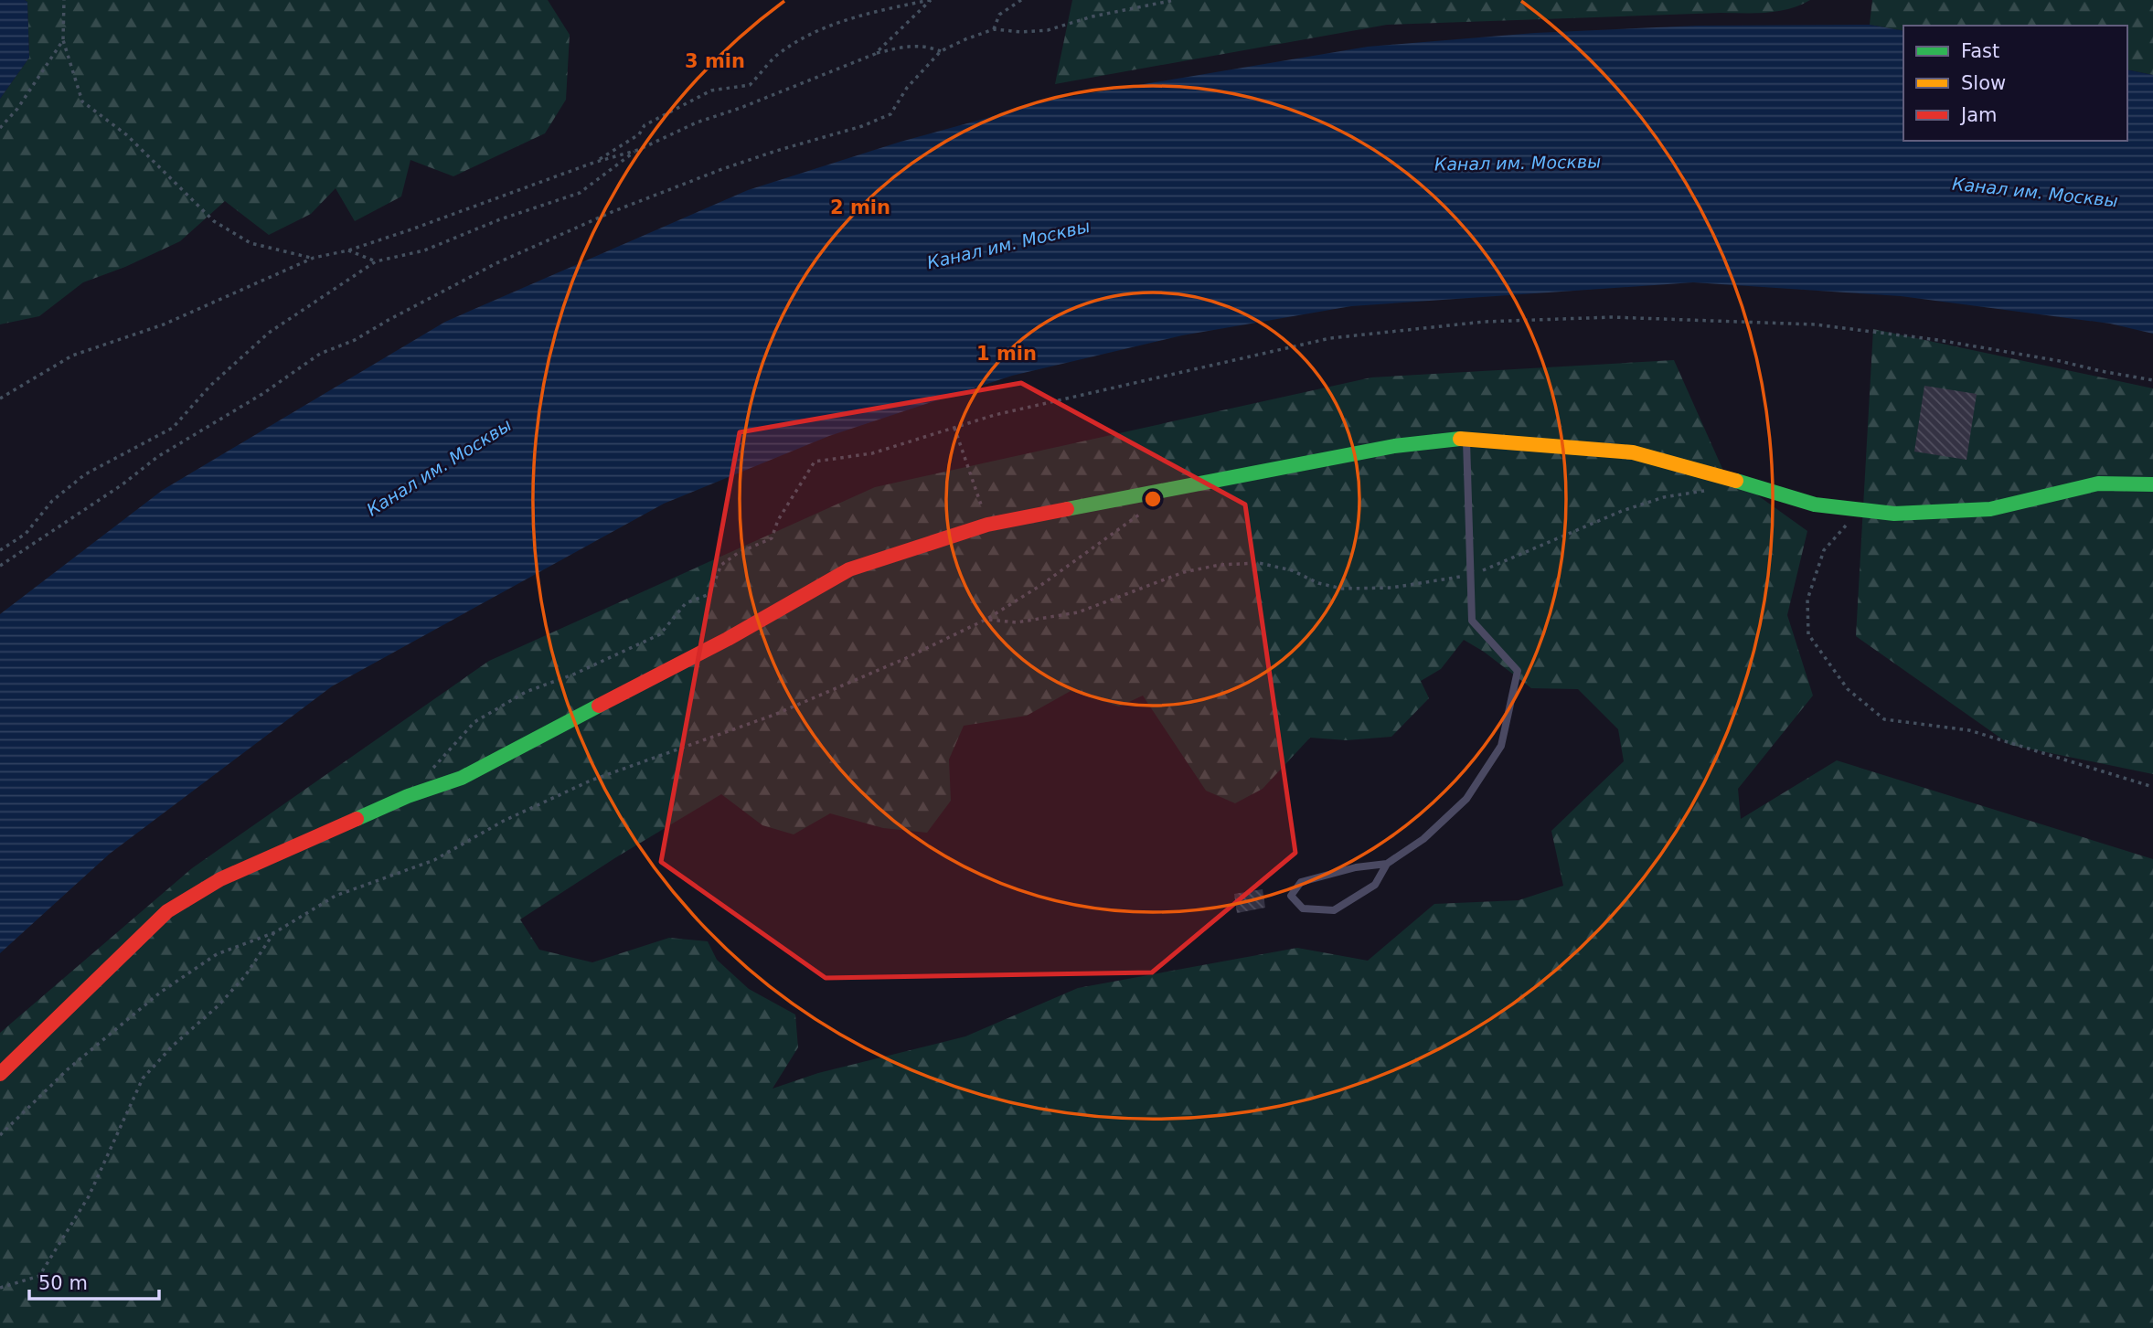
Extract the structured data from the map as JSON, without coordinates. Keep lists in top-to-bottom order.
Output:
{
  "water": ["Канал им. Москвы"],
  "legend": ["Fast", "Slow", "Jam"],
  "scale_bar": "50 m",
  "rings": ["3 min", "2 min", "1 min"]
}
